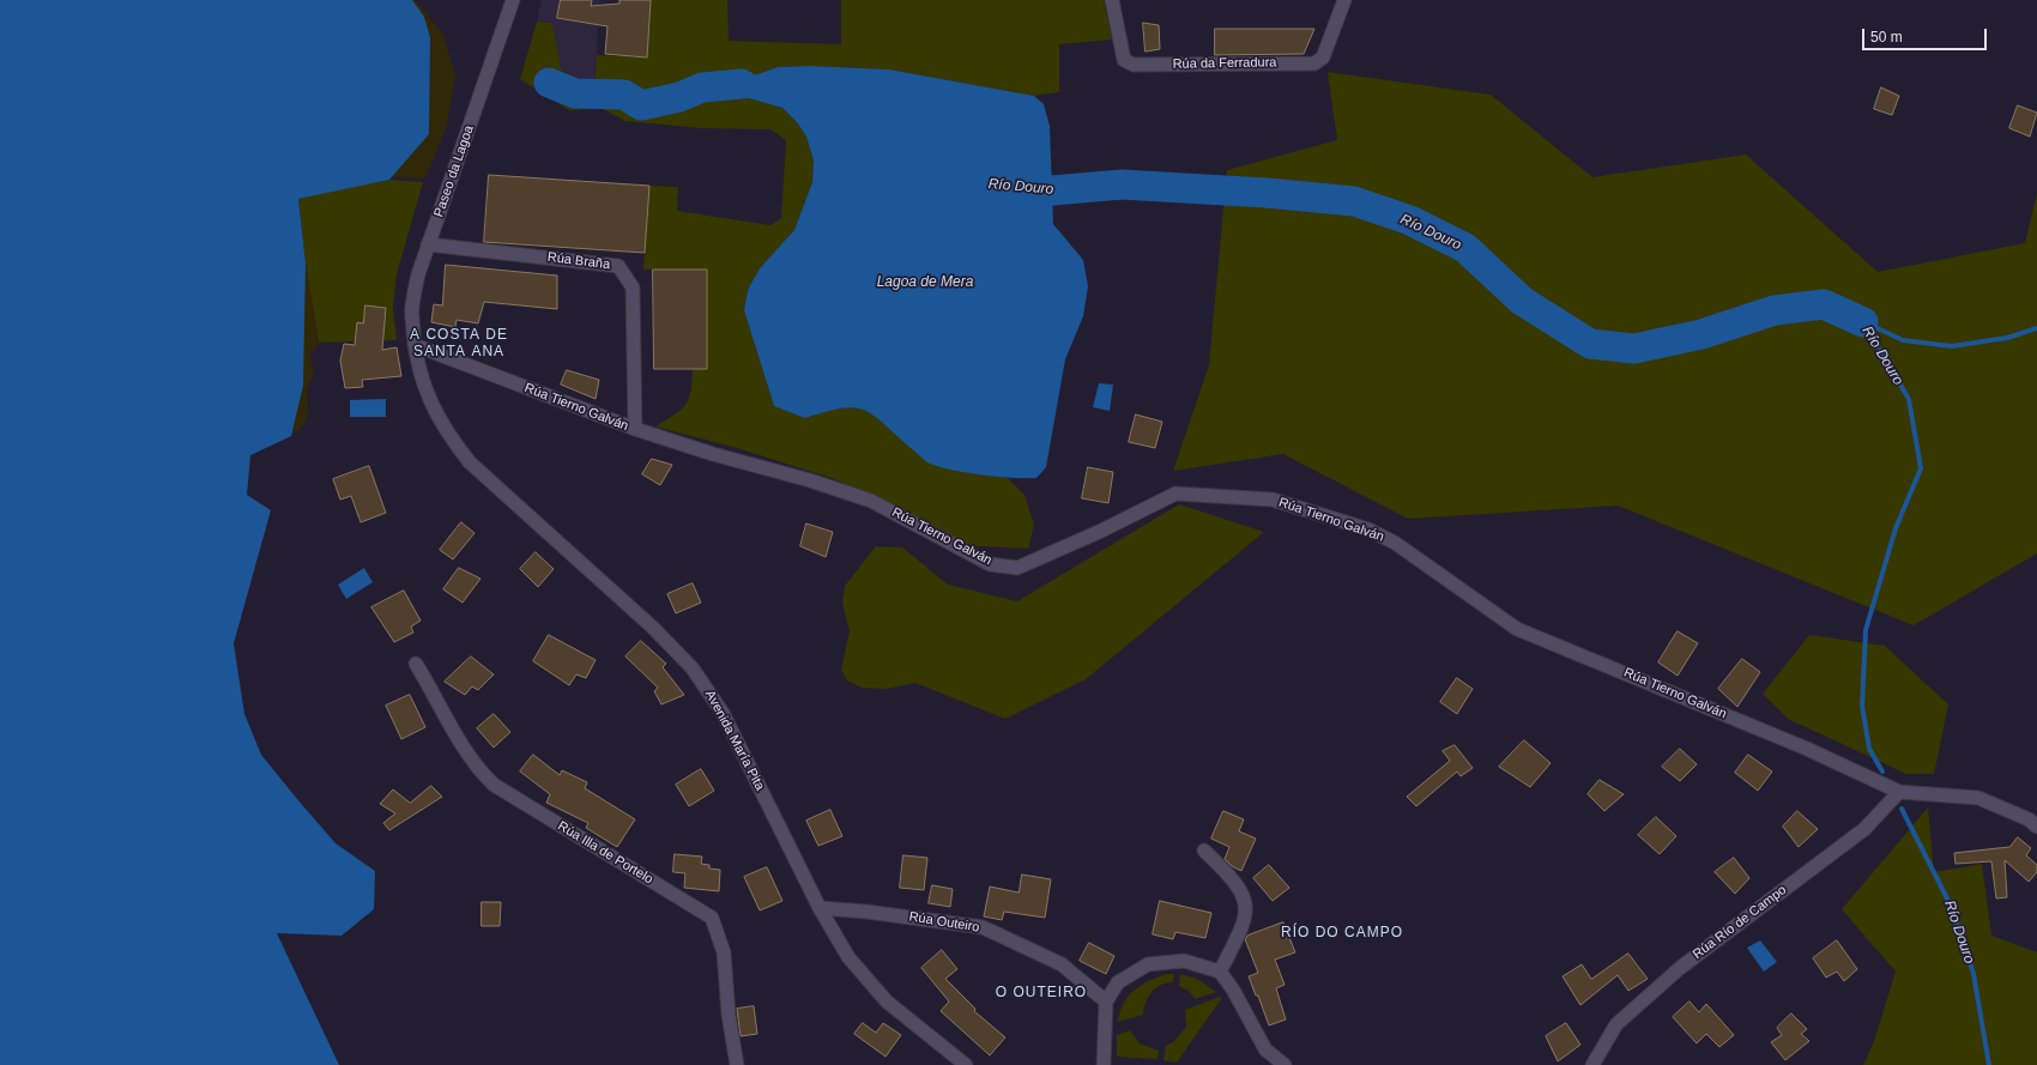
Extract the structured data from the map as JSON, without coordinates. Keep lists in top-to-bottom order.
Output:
{
  "streets": {
    "street": [
      "Rúa da Ferradura",
      "Paseo da Lagoa",
      "Rúa Braña",
      "Rúa Tierno Galván",
      "Avenida María Pita",
      "Rúa Illa de Portelo",
      "Rúa Outeiro",
      "Rúa Río de Campo"
    ]
  },
  "crossings": [
    ["Paseo da Lagoa", "Rúa Braña"],
    ["Paseo da Lagoa", "Rúa Tierno Galván"],
    ["Paseo da Lagoa", "Avenida María Pita"],
    ["Rúa Braña", "Rúa Tierno Galván"],
    ["Rúa Tierno Galván", "Avenida María Pita"],
    ["Rúa Tierno Galván", "Rúa Río de Campo"],
    ["Avenida María Pita", "Rúa Outeiro"]
  ],
  "districts": ["A COSTA DE SANTA ANA", "RÍO DO CAMPO", "O OUTEIRO"],
  "water": ["Río Douro", "Lagoa de Mera"],
  "scale_bar": "50 m"
}
